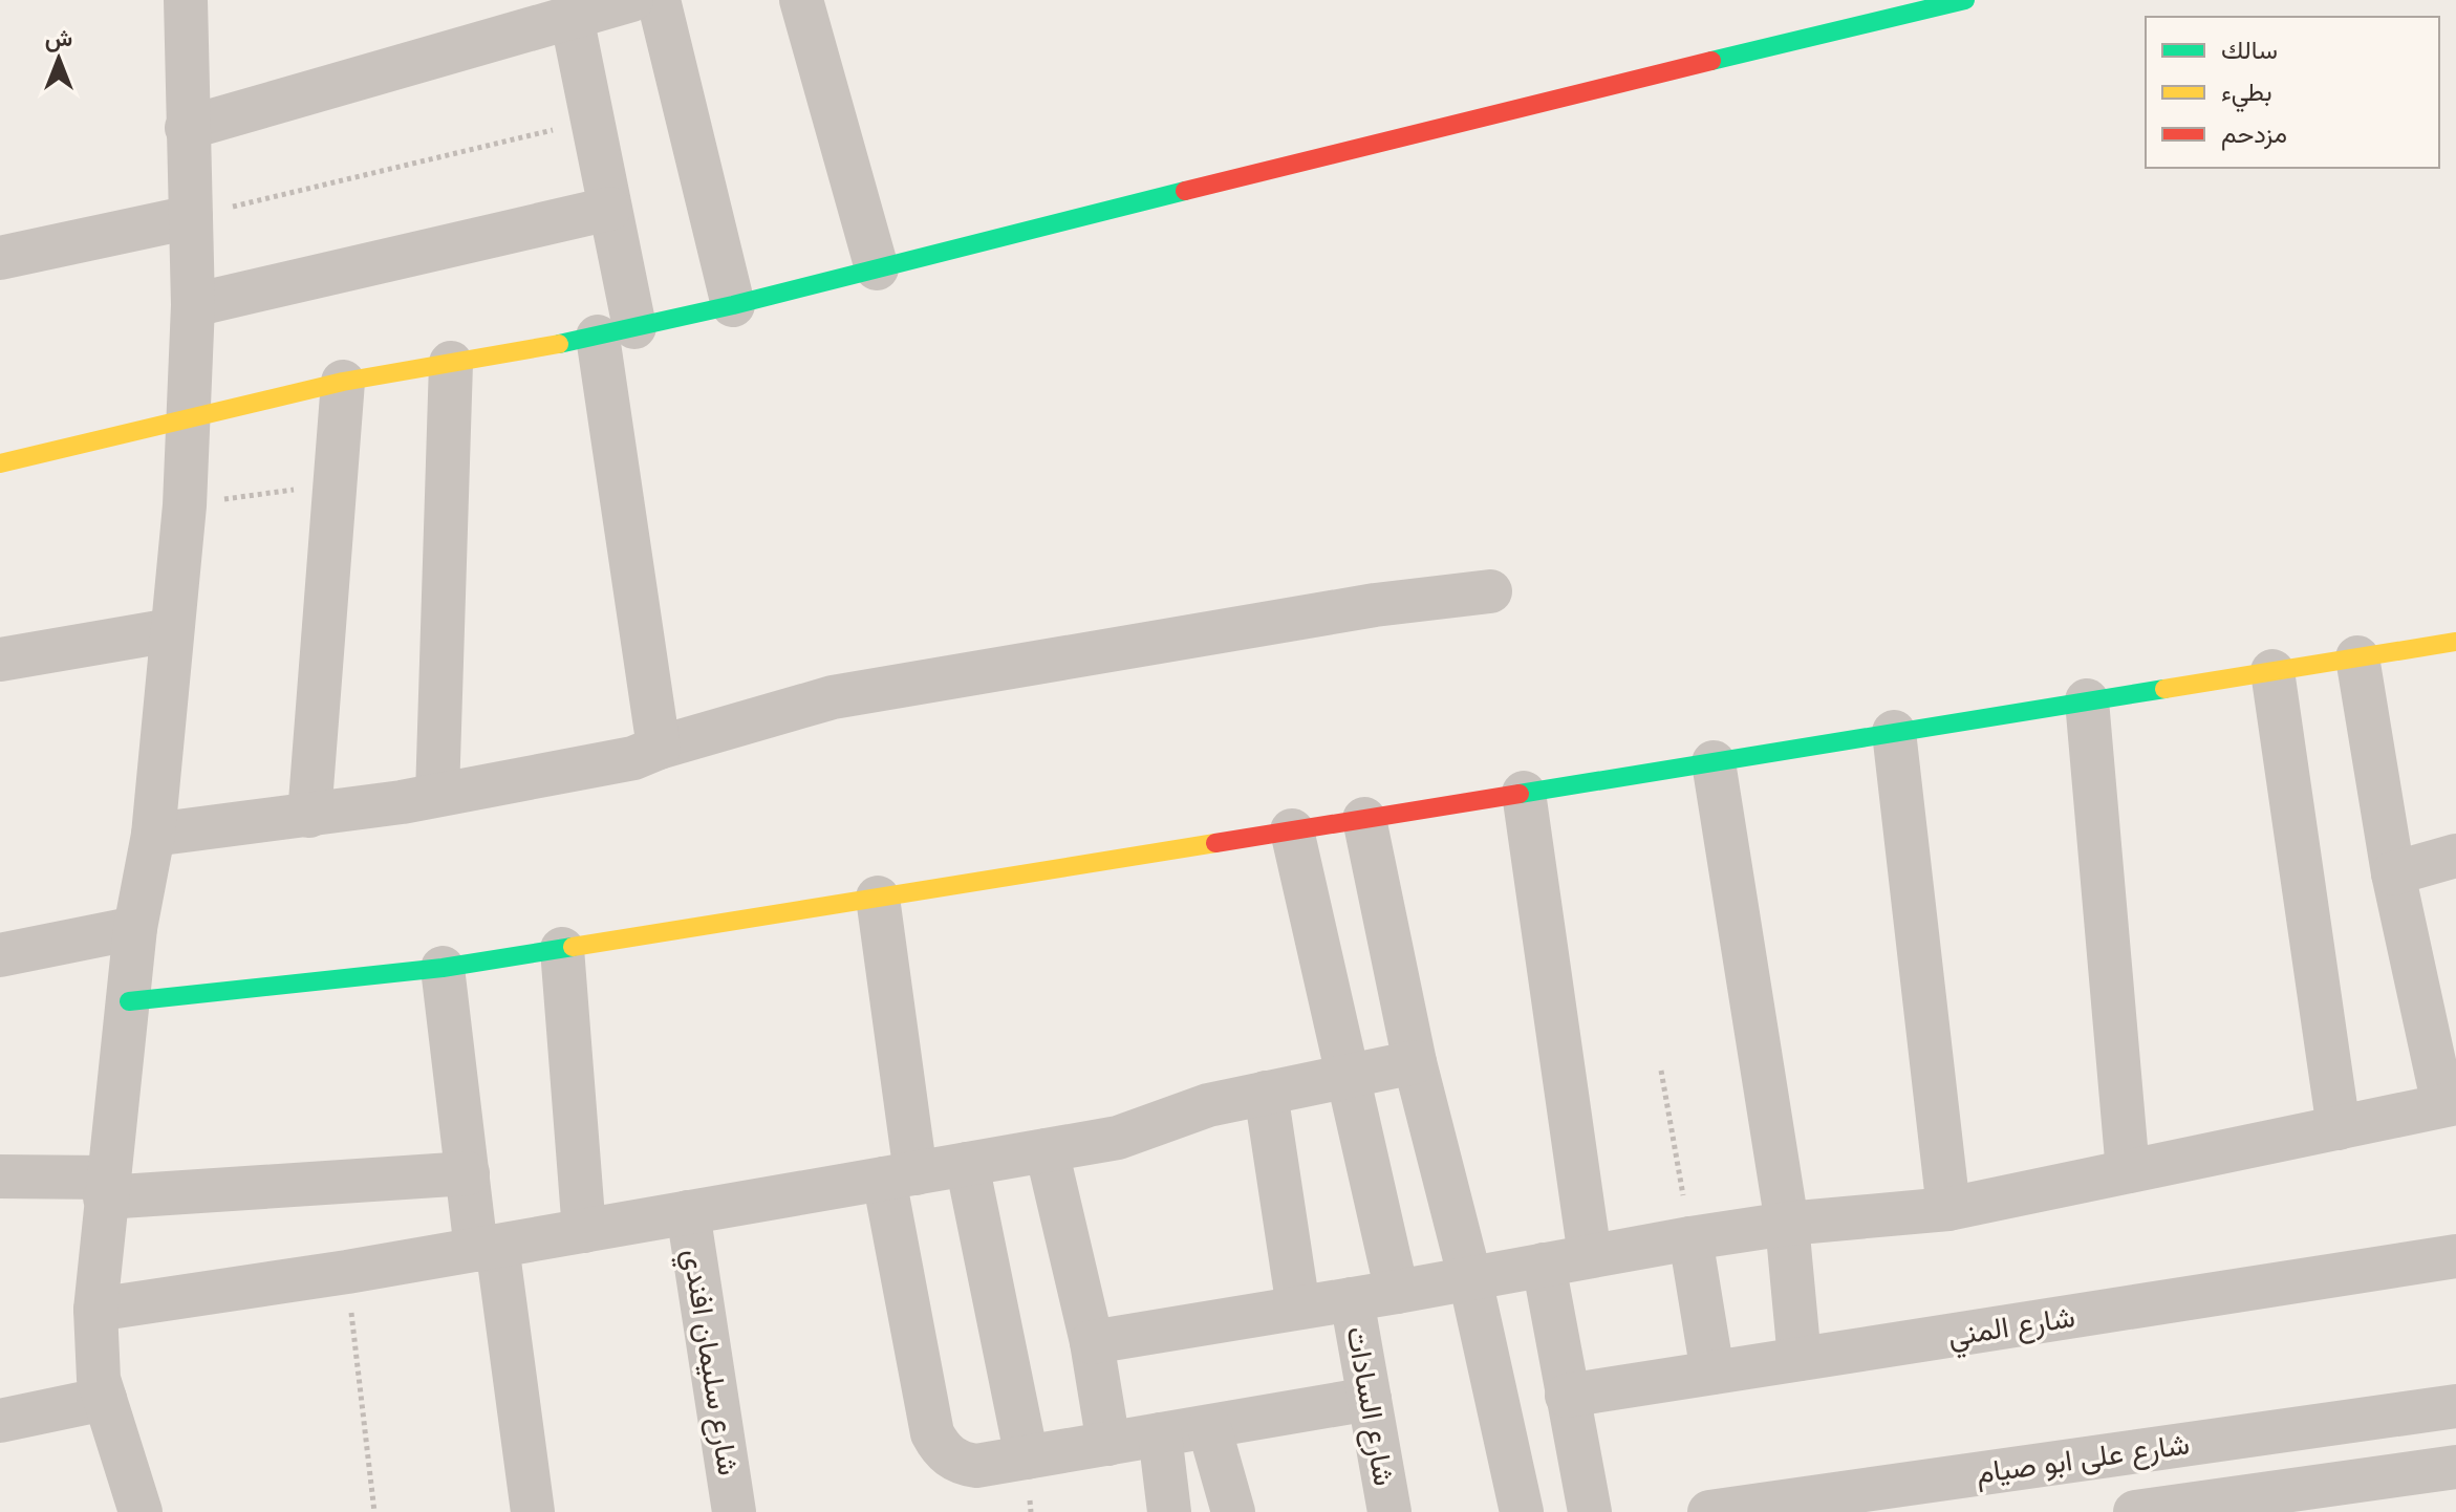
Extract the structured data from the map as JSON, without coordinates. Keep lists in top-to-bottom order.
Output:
{
  "streets": {
    "street": [
      "شارع المني",
      "شارع سليمان افندي",
      "شارع السادات",
      "شارع على ابو صيام"
    ]
  },
  "legend": ["سالك", "بطيء", "مزدحم"],
  "north": "top"
}
